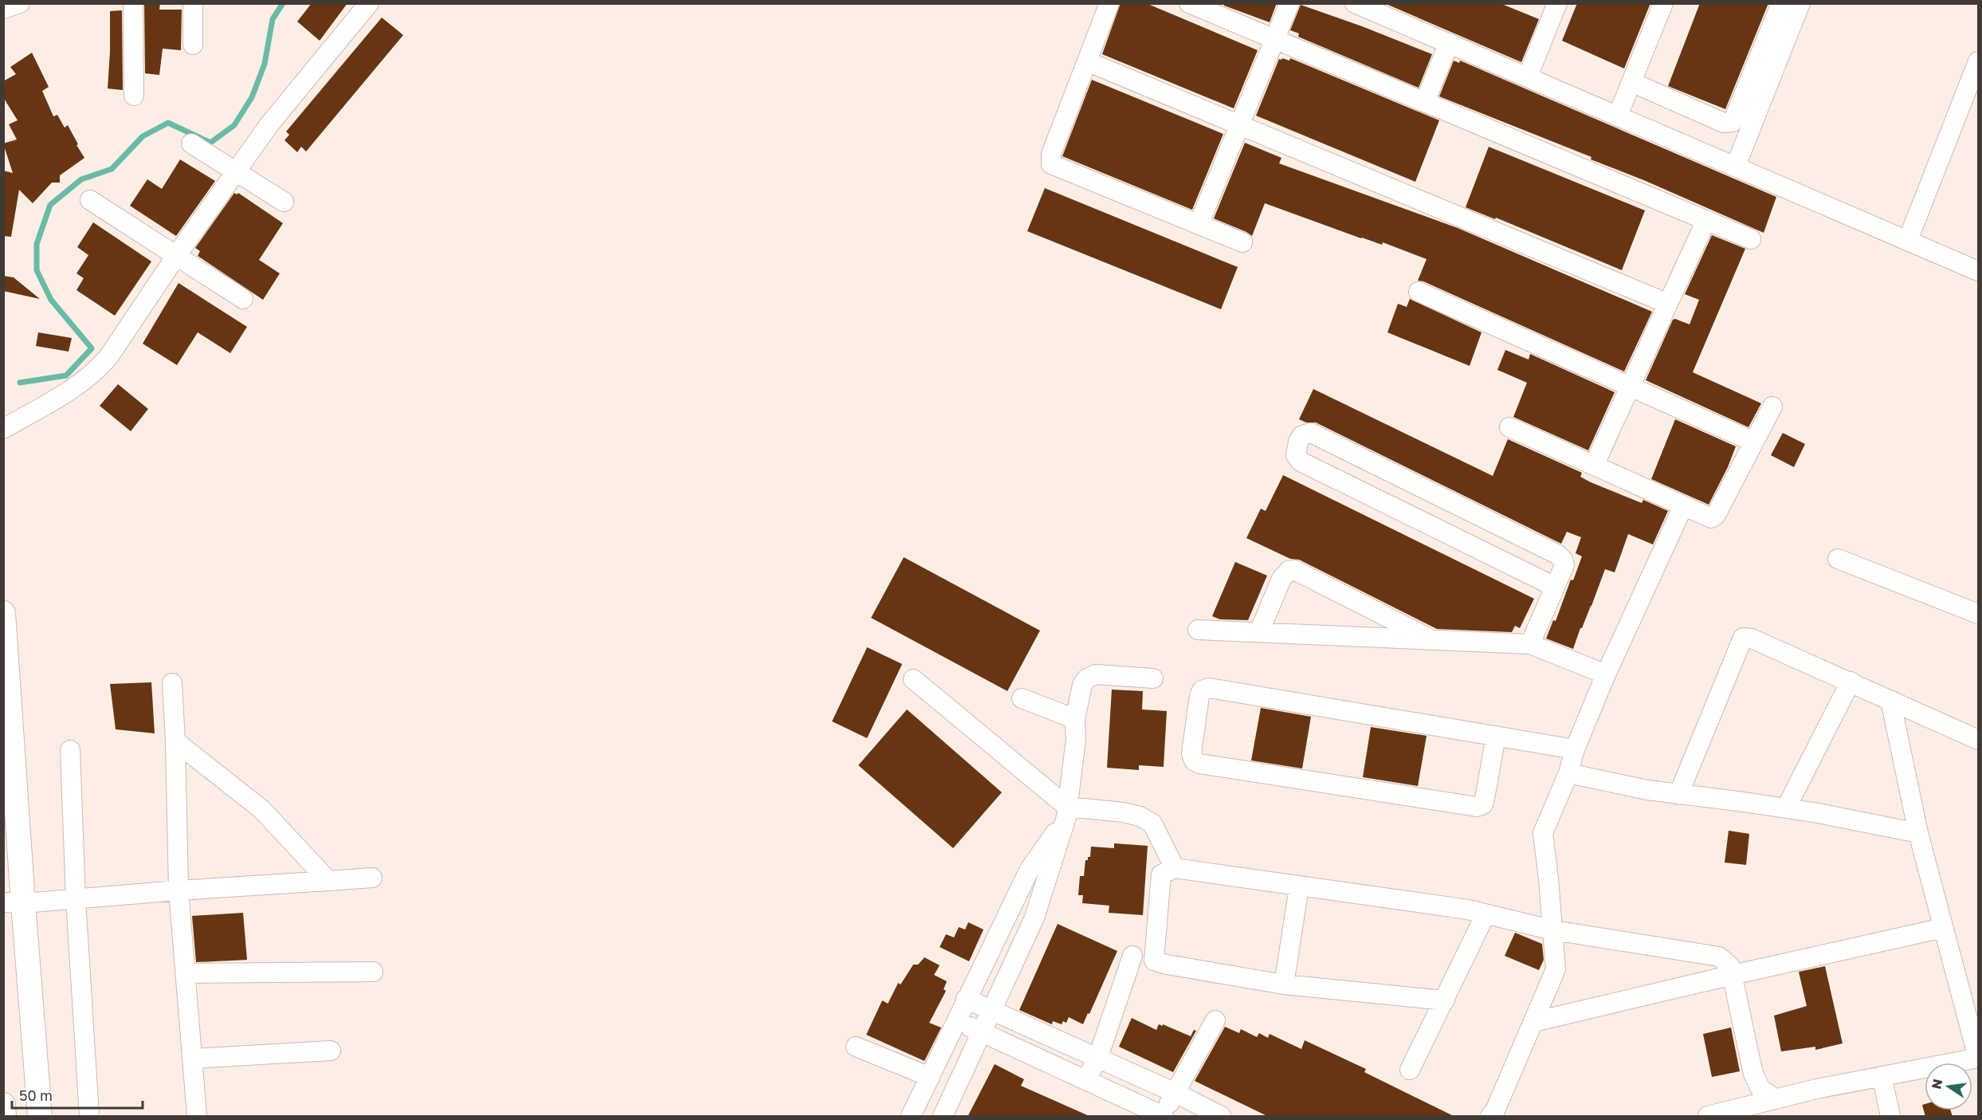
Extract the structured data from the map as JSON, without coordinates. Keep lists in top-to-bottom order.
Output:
{
  "scale_bar": "50 m",
  "north": "left"
}
